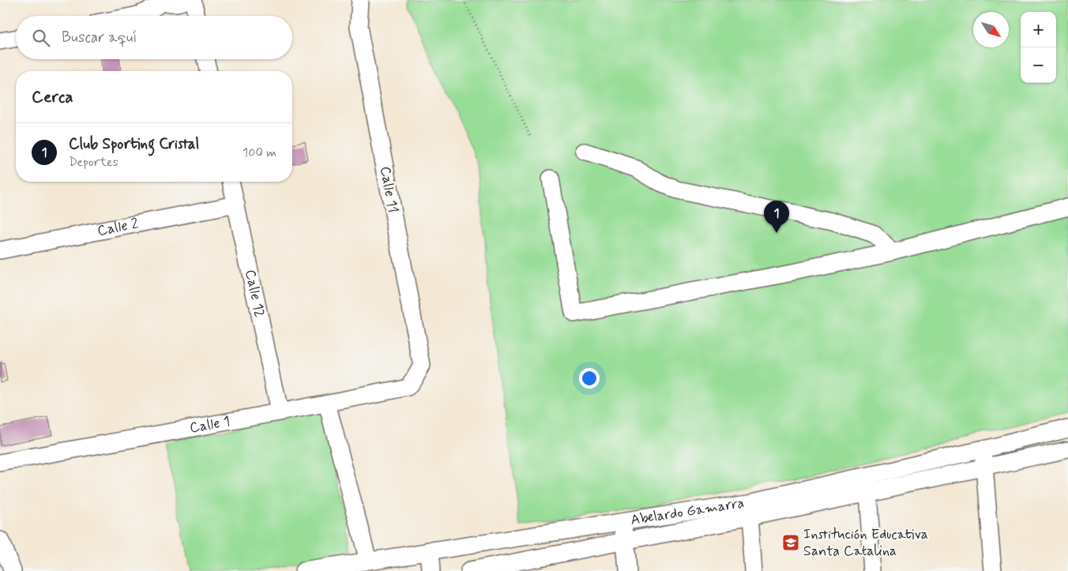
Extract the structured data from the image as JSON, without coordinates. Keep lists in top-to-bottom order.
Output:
{
  "streets": {
    "street": [
      "Calle 11",
      "Calle 2",
      "Calle 12",
      "Calle 1",
      "Abelardo Gamarra"
    ]
  },
  "crossings": [
    ["Calle 11", "Calle 1"],
    ["Calle 2", "Calle 12"],
    ["Calle 12", "Calle 1"]
  ],
  "places": {
    "school or university": ["Institución Educativa Santa Catalina"]
  },
  "north": "bottom right",
  "page": {
    "map_buttons": ["+", "−"],
    "search": "Buscar aquí",
    "heading": "Cerca",
    "list": [
      {
        "mark": "1",
        "name": "Club Sporting Cristal",
        "note": "Deportes",
        "value": "100 m"
      }
    ],
    "pins": "1"
  }
}
